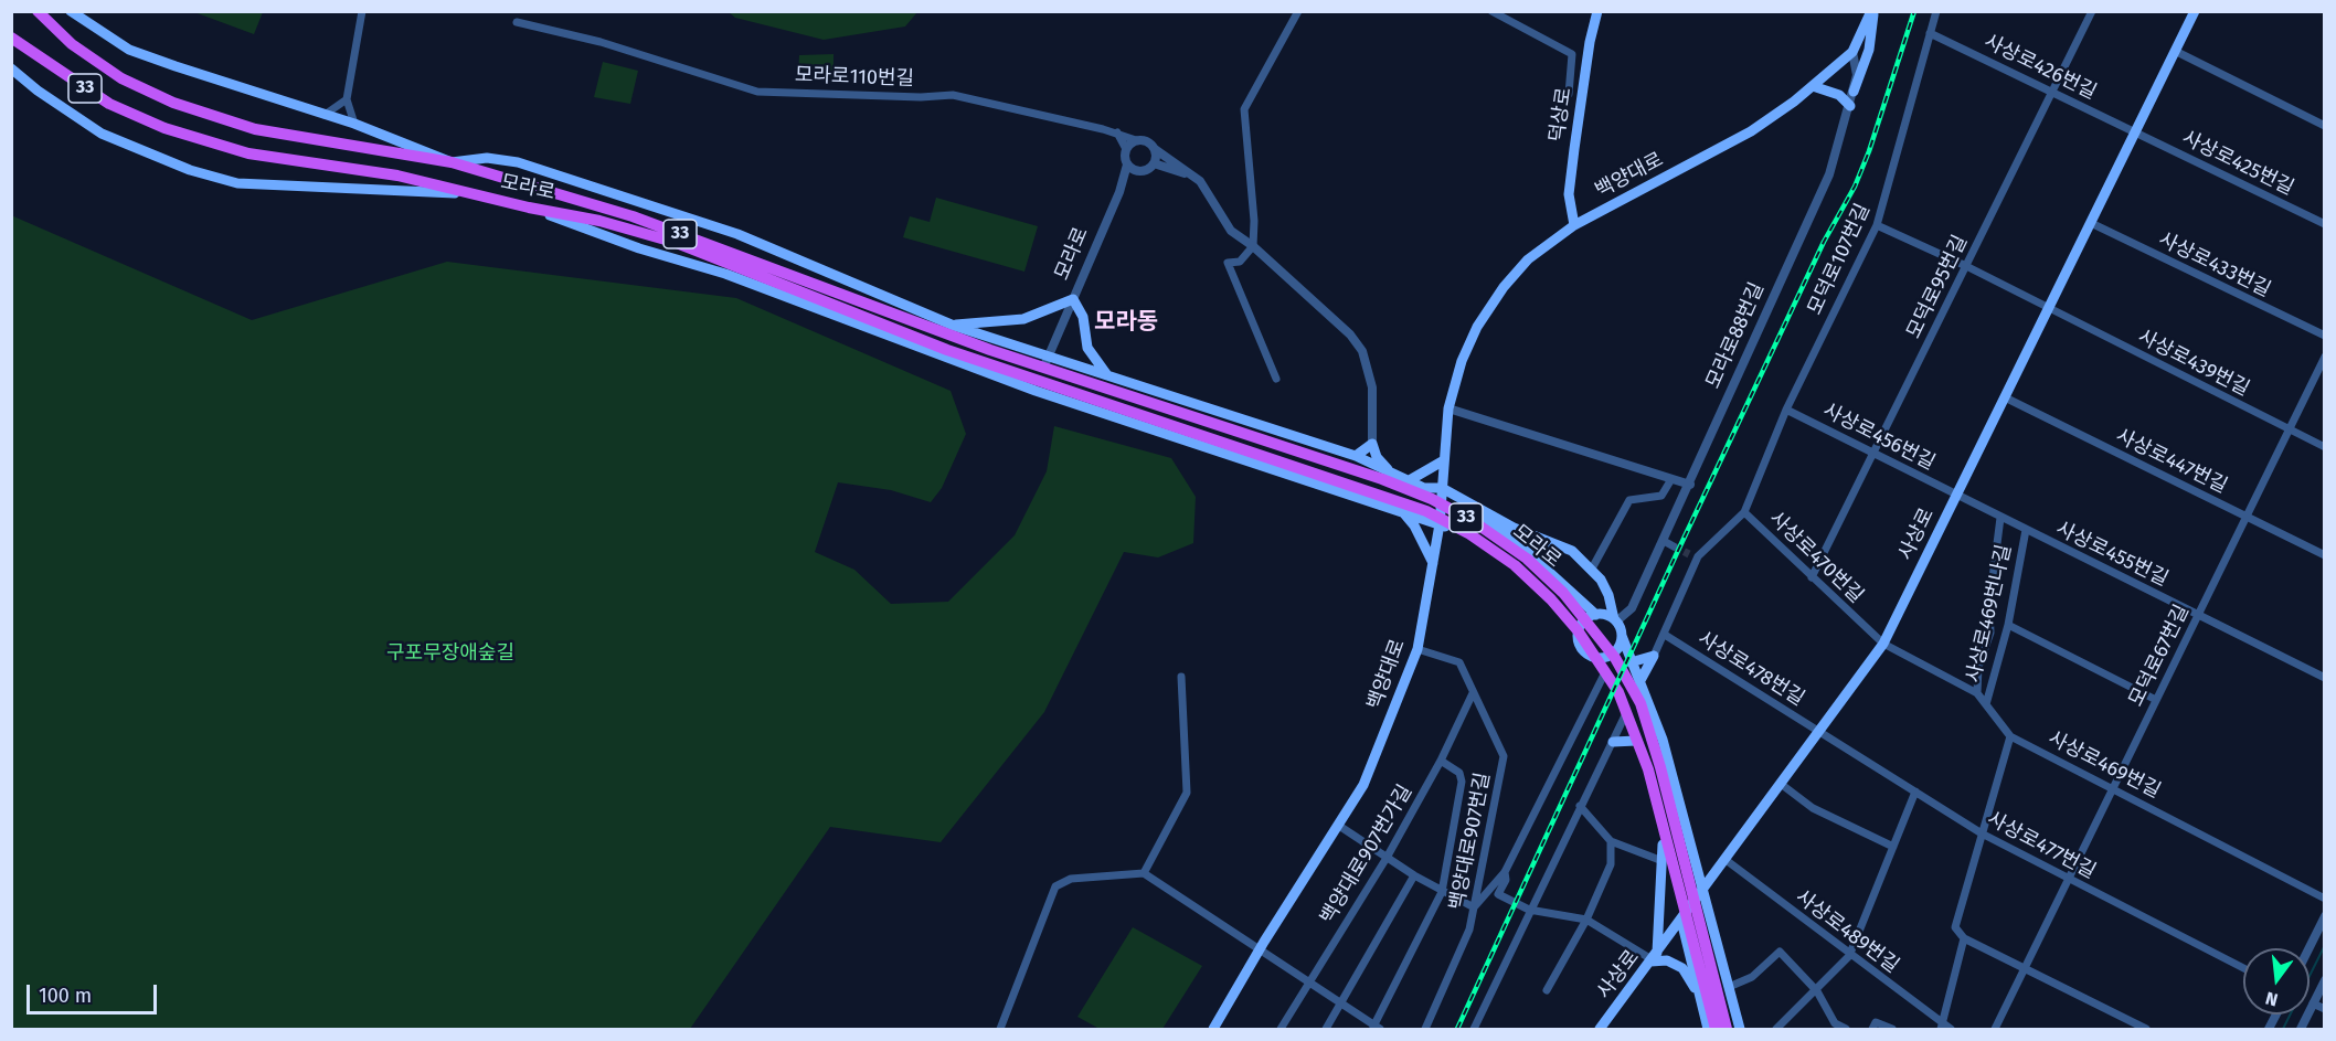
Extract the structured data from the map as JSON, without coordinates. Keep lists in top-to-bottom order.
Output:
{
  "streets": {
    "highway": ["33", "모라로"],
    "main road": ["덕상로", "백양대로", "사상로"],
    "street": [
      "사상로426번길",
      "모라로110번길",
      "사상로425번길",
      "모덕로107번길",
      "사상로433번길",
      "모덕로95번길",
      "모라로88번길",
      "사상로439번길",
      "사상로456번길",
      "사상로447번길",
      "사상로455번길",
      "사상로470번길",
      "사상로469번나길",
      "모덕로67번길",
      "사상로478번길",
      "사상로469번길",
      "백양대로907번길",
      "사상로477번길",
      "백양대로907번가길",
      "사상로489번길"
    ]
  },
  "crossings": [
    ["사상로426번길", "사상로425번길"],
    ["사상로426번길", "모덕로107번길"],
    ["사상로426번길", "모덕로95번길"],
    ["사상로426번길", "사상로"],
    ["모라로110번길", "모라로"],
    ["덕상로", "백양대로"],
    ["사상로425번길", "사상로"],
    ["백양대로", "모라로"],
    ["백양대로", "모라로88번길"],
    ["백양대로", "백양대로907번길"],
    ["모라로", "모라로88번길"],
    ["모덕로107번길", "사상로439번길"],
    ["모덕로107번길", "사상로456번길"],
    ["모덕로107번길", "사상로470번길"],
    ["사상로433번길", "사상로"],
    ["모덕로95번길", "사상로439번길"],
    ["모덕로95번길", "사상로456번길"],
    ["모덕로95번길", "사상로470번길"],
    ["사상로439번길", "사상로"],
    ["사상로439번길", "모덕로67번길"],
    ["사상로456번길", "사상로"],
    ["사상로456번길", "사상로455번길"],
    ["사상로447번길", "사상로"],
    ["사상로447번길", "모덕로67번길"],
    ["사상로", "사상로455번길"],
    ["사상로", "사상로470번길"],
    ["사상로", "사상로478번길"],
    ["사상로", "사상로469번길"],
    ["사상로", "사상로477번길"],
    ["사상로", "사상로489번길"],
    ["사상로455번길", "사상로469번나길"],
    ["사상로455번길", "모덕로67번길"],
    ["사상로470번길", "사상로469번길"],
    ["사상로469번나길", "사상로469번길"],
    ["모덕로67번길", "사상로469번길"],
    ["모덕로67번길", "사상로477번길"],
    ["사상로478번길", "사상로477번길"],
    ["백양대로907번길", "백양대로907번가길"]
  ],
  "districts": ["모라동"],
  "parks": ["구포무장애숲길"],
  "scale_bar": "100 m",
  "north": "bottom"
}
